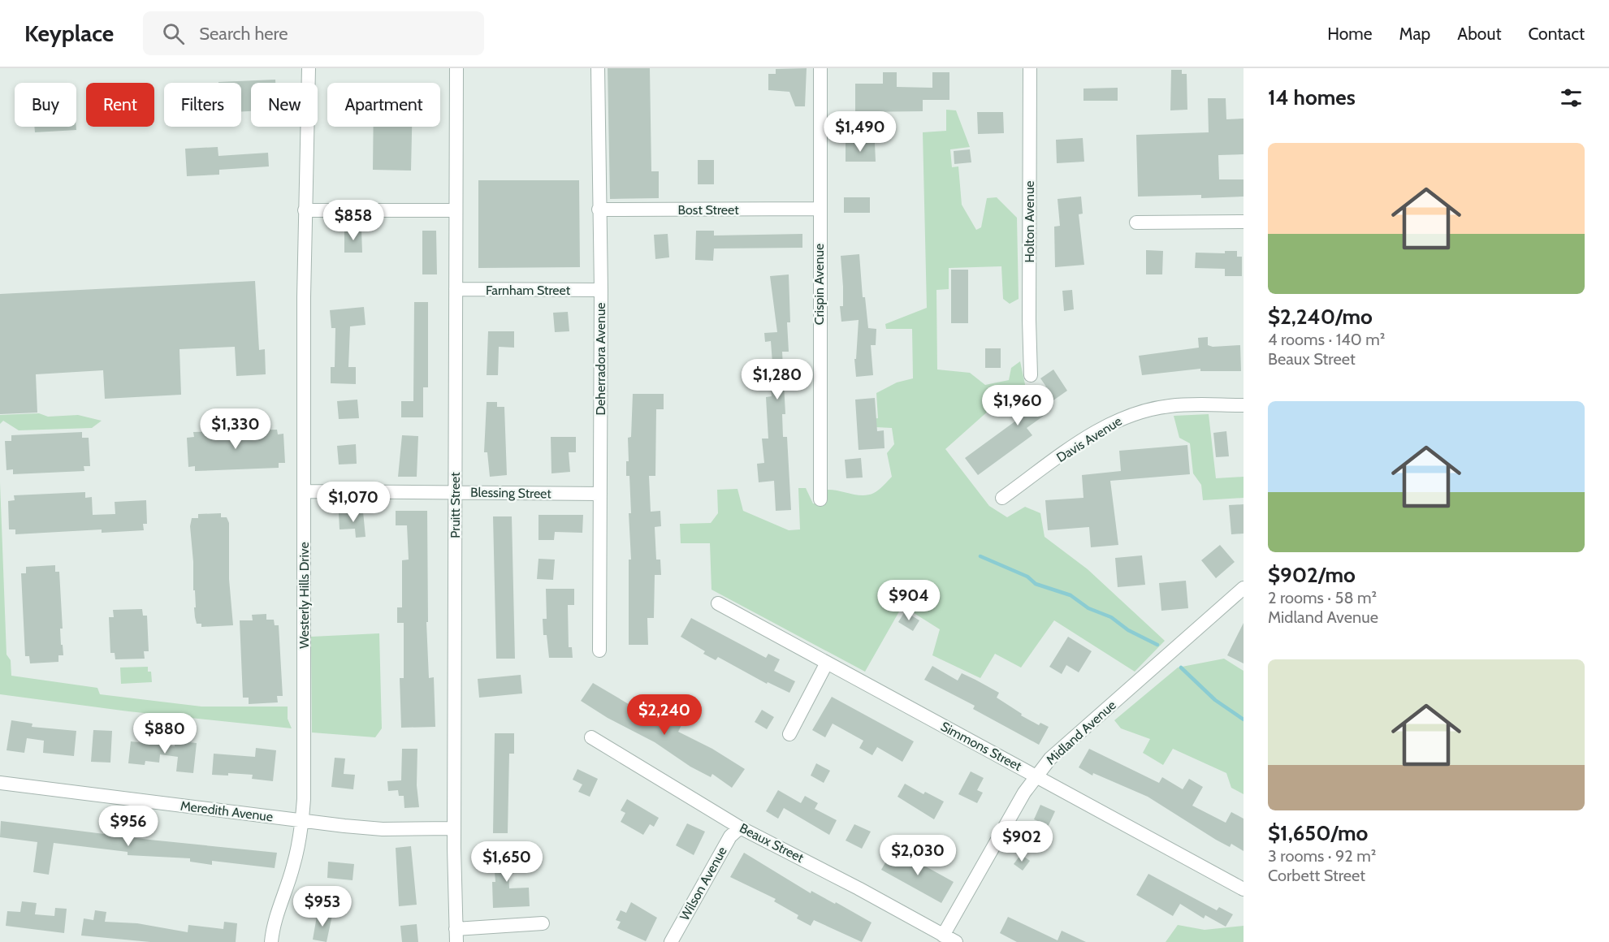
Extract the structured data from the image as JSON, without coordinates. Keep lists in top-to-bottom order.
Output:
{
  "streets": {
    "street": [
      "Bost Street",
      "Holton Avenue",
      "Crispin Avenue",
      "Farnham Street",
      "Deherradora Avenue",
      "Davis Avenue",
      "Blessing Street",
      "Pruitt Street",
      "Westerly Hills Drive",
      "Midland Avenue",
      "Simmons Street",
      "Meredith Avenue",
      "Beaux Street",
      "Wilson Avenue"
    ]
  },
  "crossings": [
    ["Bost Street", "Crispin Avenue"],
    ["Bost Street", "Deherradora Avenue"],
    ["Farnham Street", "Deherradora Avenue"],
    ["Farnham Street", "Pruitt Street"],
    ["Deherradora Avenue", "Blessing Street"],
    ["Blessing Street", "Pruitt Street"],
    ["Blessing Street", "Westerly Hills Drive"],
    ["Pruitt Street", "Meredith Avenue"],
    ["Westerly Hills Drive", "Meredith Avenue"],
    ["Midland Avenue", "Simmons Street"],
    ["Midland Avenue", "Beaux Street"],
    ["Beaux Street", "Wilson Avenue"]
  ],
  "page": {
    "header": "Keyplace",
    "search": "Search here",
    "nav": [
      "Home",
      "Map",
      "About",
      "Contact"
    ],
    "heading": "14 homes",
    "chip": [
      "Buy",
      "Rent",
      "Filters",
      "New",
      "Apartment"
    ],
    "price": [
      "$1,490",
      "$858",
      "$1,280",
      "$1,960",
      "$1,330",
      "$1,070",
      "$904",
      "$2,240",
      "$880",
      "$956",
      "$902",
      "$2,030",
      "$1,650",
      "$953"
    ],
    "list": [
      {
        "name": "$2,240/mo",
        "note": "4 rooms · 140 m² · Beaux Street"
      },
      {
        "name": "$902/mo",
        "note": "2 rooms · 58 m² · Midland Avenue"
      },
      {
        "name": "$1,650/mo",
        "note": "3 rooms · 92 m² · Corbett Street"
      }
    ]
  }
}
